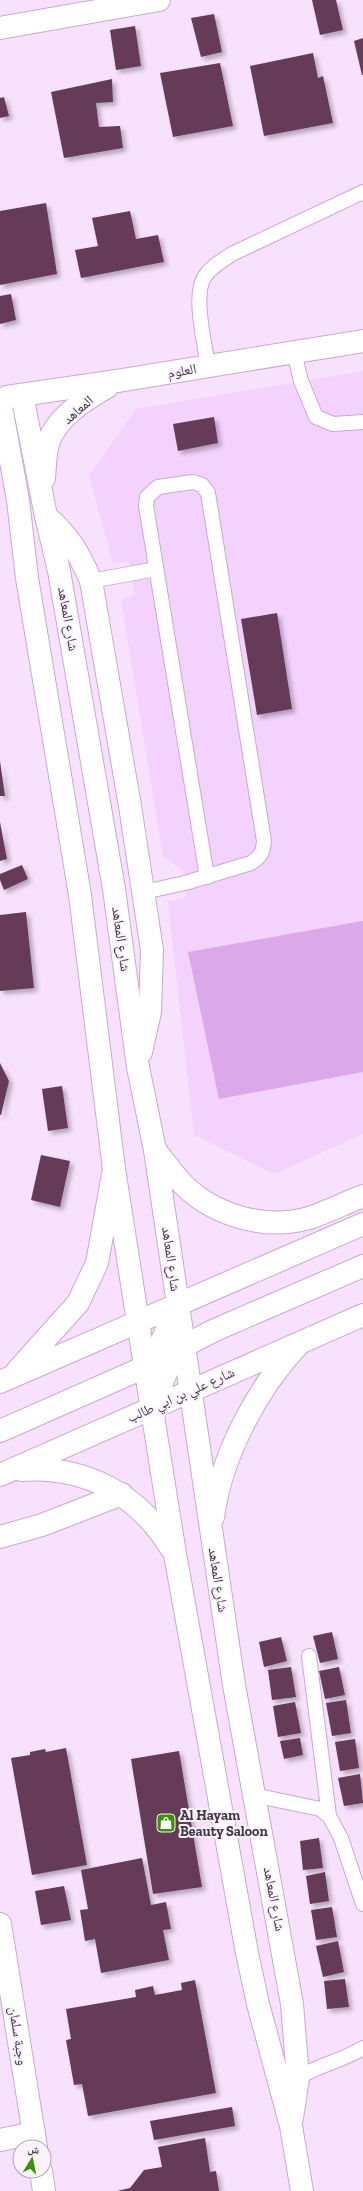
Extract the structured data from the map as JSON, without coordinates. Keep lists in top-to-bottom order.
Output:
{
  "streets": {
    "street": [
      "العلوم",
      "المعاهد",
      "شارع المعاهد",
      "شارع علي بن ابي طالب",
      "وجبة سلمان"
    ]
  },
  "crossings": [
    ["العلوم", "المعاهد"],
    ["العلوم", "شارع المعاهد"],
    ["المعاهد", "شارع المعاهد"],
    ["شارع المعاهد", "شارع علي بن ابي طالب"]
  ],
  "places": {
    "shop": ["Al Hayam Beauty Saloon"]
  },
  "north": "top"
}
